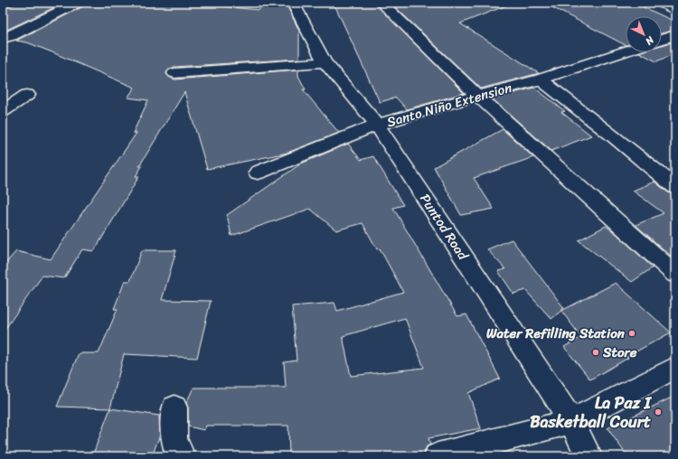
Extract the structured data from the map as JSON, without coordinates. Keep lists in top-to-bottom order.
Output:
{
  "streets": {
    "street": ["Santo Niño Extension", "Puntod Road"]
  },
  "crossings": [
    ["Santo Niño Extension", "Puntod Road"]
  ],
  "places": ["Water Refilling Station", "Store", "La Paz I Basketball Court"],
  "north": "bottom right"
}
